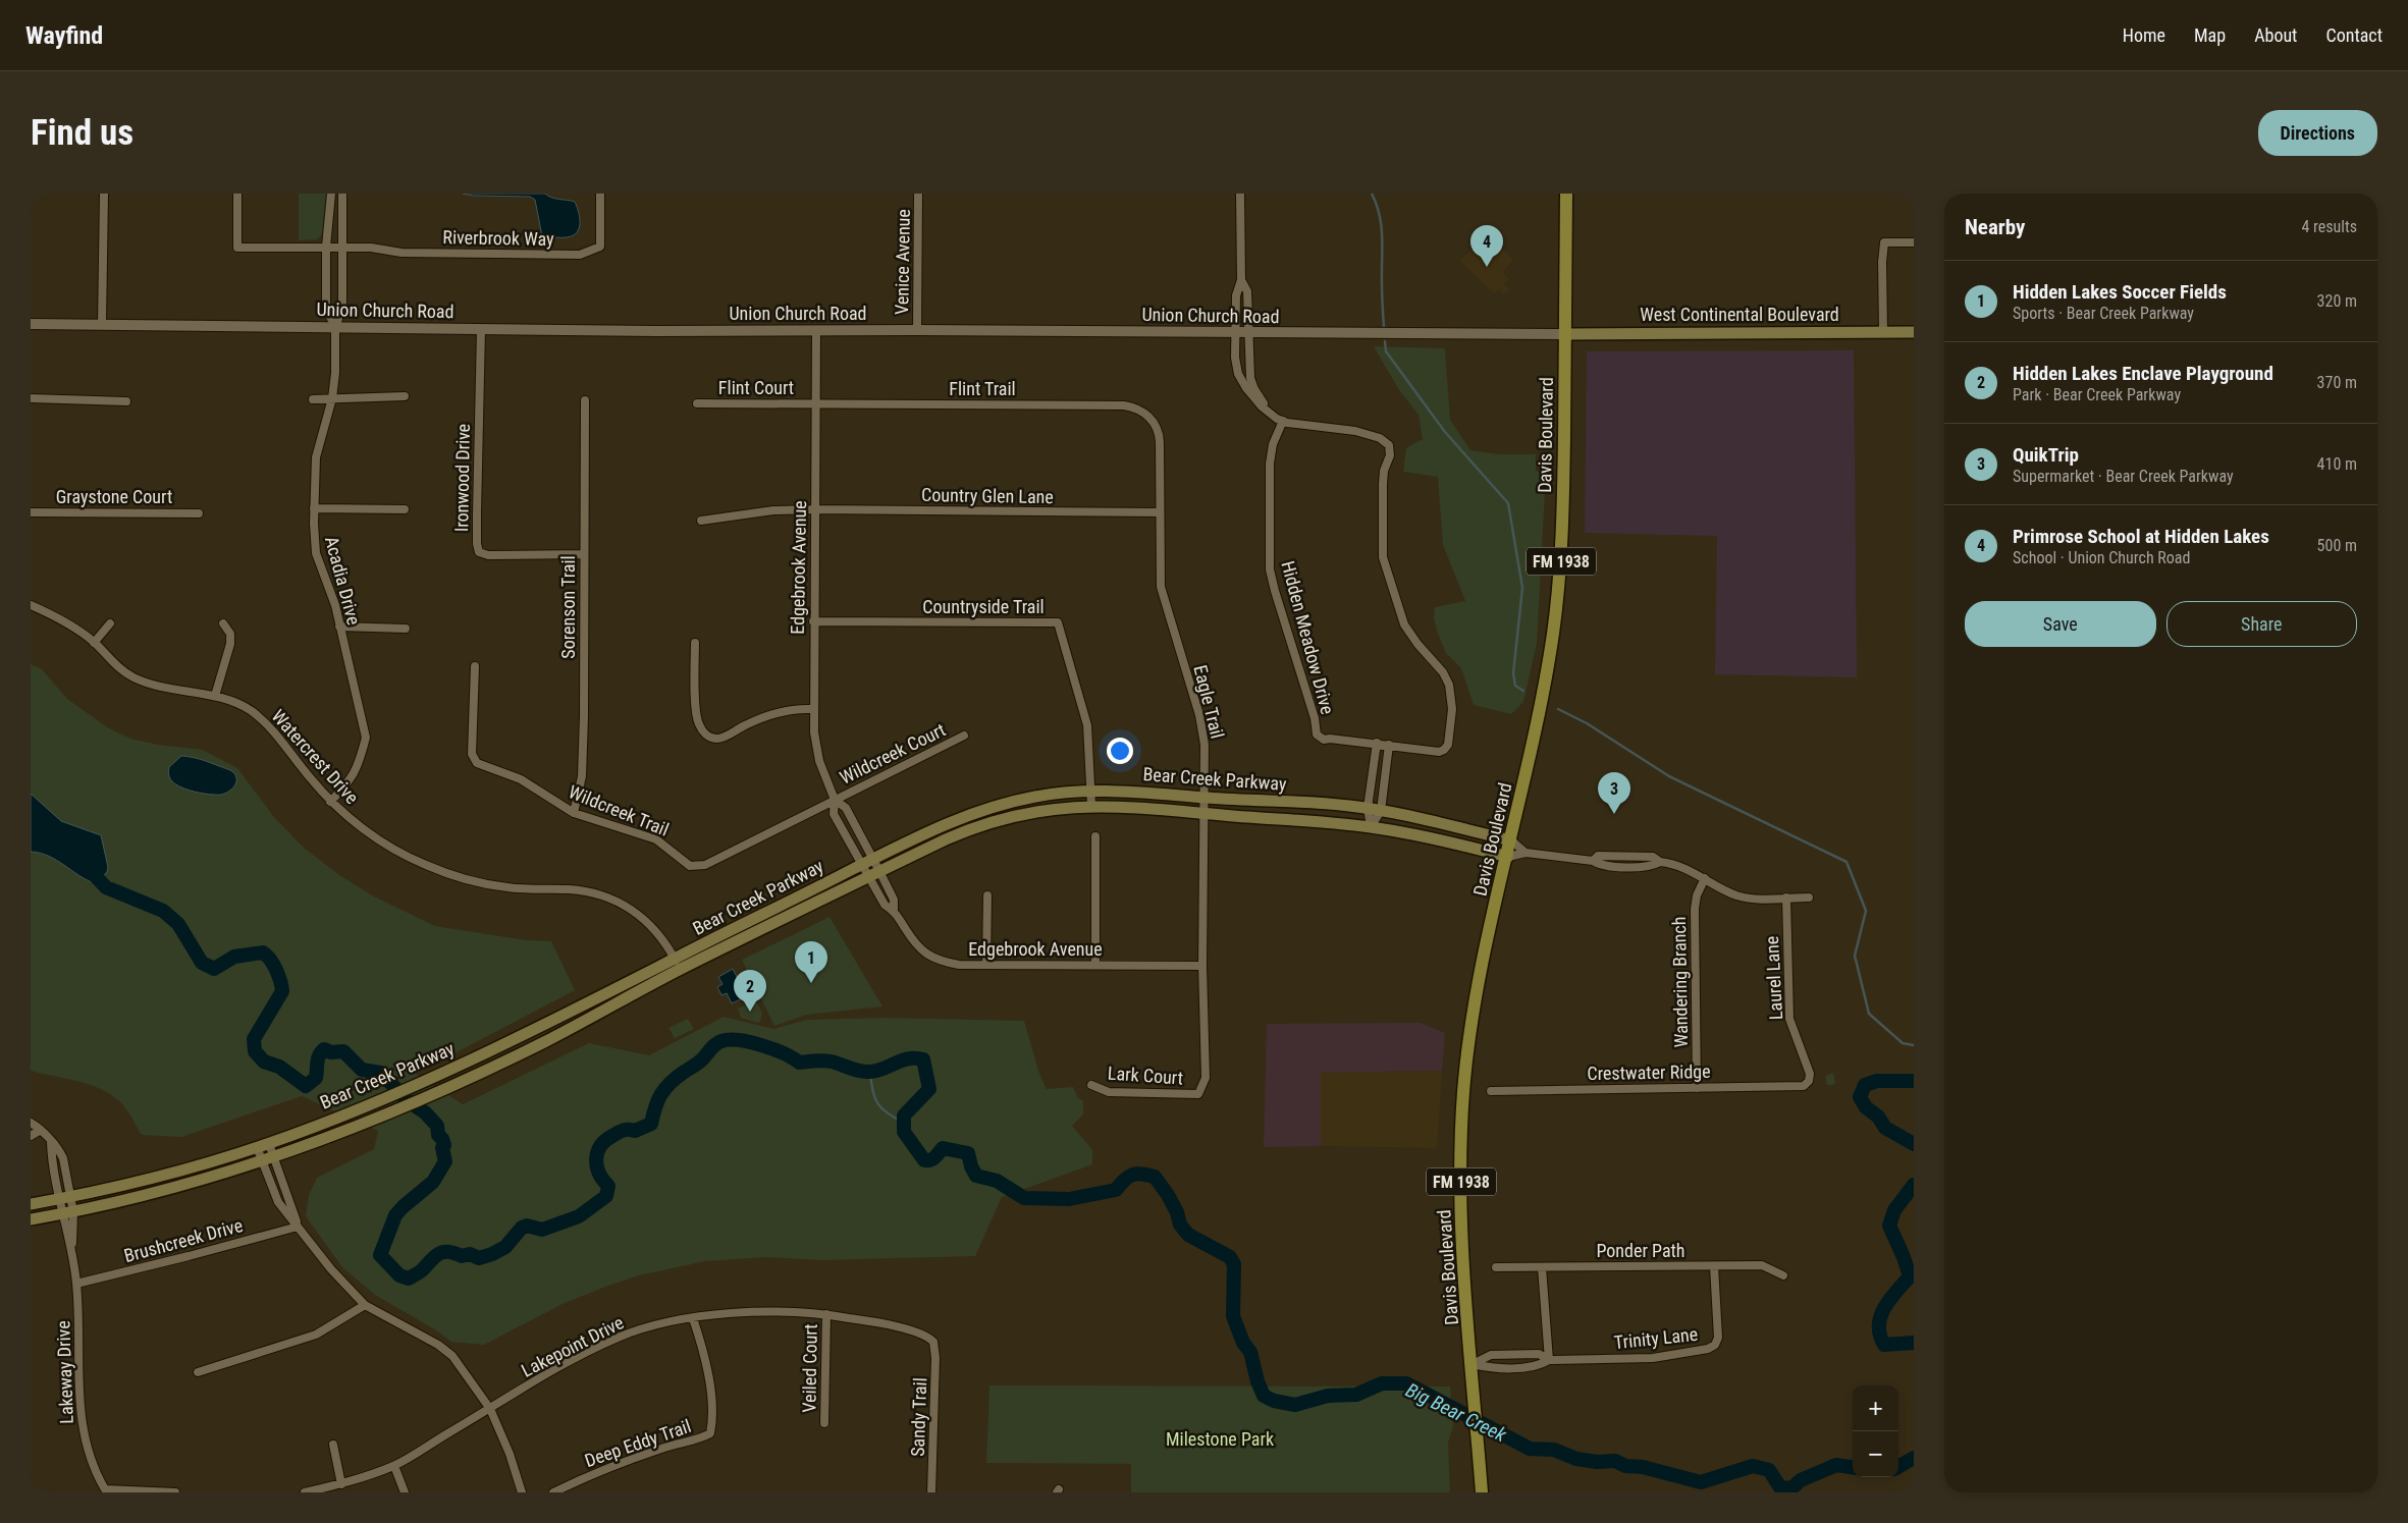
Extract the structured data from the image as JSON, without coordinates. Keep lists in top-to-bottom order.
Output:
{
  "streets": {
    "main road": [
      "West Continental Boulevard",
      "Davis Boulevard",
      "FM 1938",
      "Bear Creek Parkway"
    ],
    "street": [
      "Riverbrook Way",
      "Venice Avenue",
      "Union Church Road",
      "Flint Court",
      "Flint Trail",
      "Ironwood Drive",
      "Country Glen Lane",
      "Graystone Court",
      "Edgebrook Avenue",
      "Acadia Drive",
      "Sorenson Trail",
      "Countryside Trail",
      "Hidden Meadow Drive",
      "Eagle Trail",
      "Wildcreek Court",
      "Watercrest Drive",
      "Wildcreek Trail",
      "Laurel Lane",
      "Wandering Branch",
      "Crestwater Ridge",
      "Lark Court",
      "Brushcreek Drive",
      "Ponder Path",
      "Trinity Lane",
      "Lakepoint Drive",
      "Veiled Court",
      "Lakeway Drive",
      "Sandy Trail",
      "Deep Eddy Trail"
    ]
  },
  "crossings": [
    ["Venice Avenue", "Union Church Road"],
    ["Union Church Road", "West Continental Boulevard"],
    ["Union Church Road", "Davis Boulevard"],
    ["Union Church Road", "Ironwood Drive"],
    ["Union Church Road", "Edgebrook Avenue"],
    ["Union Church Road", "Acadia Drive"],
    ["West Continental Boulevard", "Davis Boulevard"],
    ["Flint Court", "Flint Trail"],
    ["Flint Court", "Edgebrook Avenue"],
    ["Flint Trail", "Edgebrook Avenue"],
    ["Flint Trail", "Eagle Trail"],
    ["Davis Boulevard", "Bear Creek Parkway"],
    ["Davis Boulevard", "Trinity Lane"],
    ["Ironwood Drive", "Sorenson Trail"],
    ["Country Glen Lane", "Edgebrook Avenue"],
    ["Country Glen Lane", "Eagle Trail"],
    ["Edgebrook Avenue", "Countryside Trail"],
    ["Edgebrook Avenue", "Eagle Trail"],
    ["Edgebrook Avenue", "Wildcreek Court"],
    ["Edgebrook Avenue", "Bear Creek Parkway"],
    ["Edgebrook Avenue", "Wildcreek Trail"],
    ["Acadia Drive", "Watercrest Drive"],
    ["Sorenson Trail", "Wildcreek Trail"],
    ["Countryside Trail", "Bear Creek Parkway"],
    ["Eagle Trail", "Bear Creek Parkway"],
    ["Eagle Trail", "Lark Court"],
    ["Wildcreek Court", "Wildcreek Trail"],
    ["Watercrest Drive", "Bear Creek Parkway"],
    ["Bear Creek Parkway", "Laurel Lane"],
    ["Bear Creek Parkway", "Wandering Branch"],
    ["Bear Creek Parkway", "Lakeway Drive"],
    ["Laurel Lane", "Crestwater Ridge"],
    ["Wandering Branch", "Crestwater Ridge"],
    ["Brushcreek Drive", "Lakeway Drive"],
    ["Ponder Path", "Trinity Lane"],
    ["Lakepoint Drive", "Veiled Court"],
    ["Lakepoint Drive", "Sandy Trail"],
    ["Lakepoint Drive", "Deep Eddy Trail"]
  ],
  "water": ["Big Bear Creek"],
  "parks": ["Milestone Park"],
  "page": {
    "header": "Wayfind",
    "nav": [
      "Home",
      "Map",
      "About",
      "Contact"
    ],
    "buttons": [
      "Directions",
      ["Save", "Share"]
    ],
    "title": "Find us",
    "heading": ["Nearby", "4 results"],
    "pins": [
      "4",
      "3",
      "1",
      "2"
    ],
    "list": [
      {
        "mark": "1",
        "name": "Hidden Lakes Soccer Fields",
        "note": "Sports · Bear Creek Parkway",
        "value": "320 m"
      },
      {
        "mark": "2",
        "name": "Hidden Lakes Enclave Playground",
        "note": "Park · Bear Creek Parkway",
        "value": "370 m"
      },
      {
        "mark": "3",
        "name": "QuikTrip",
        "note": "Supermarket · Bear Creek Parkway",
        "value": "410 m"
      },
      {
        "mark": "4",
        "name": "Primrose School at Hidden Lakes",
        "note": "School · Union Church Road",
        "value": "500 m"
      }
    ],
    "map_buttons": ["+", "−"]
  }
}
